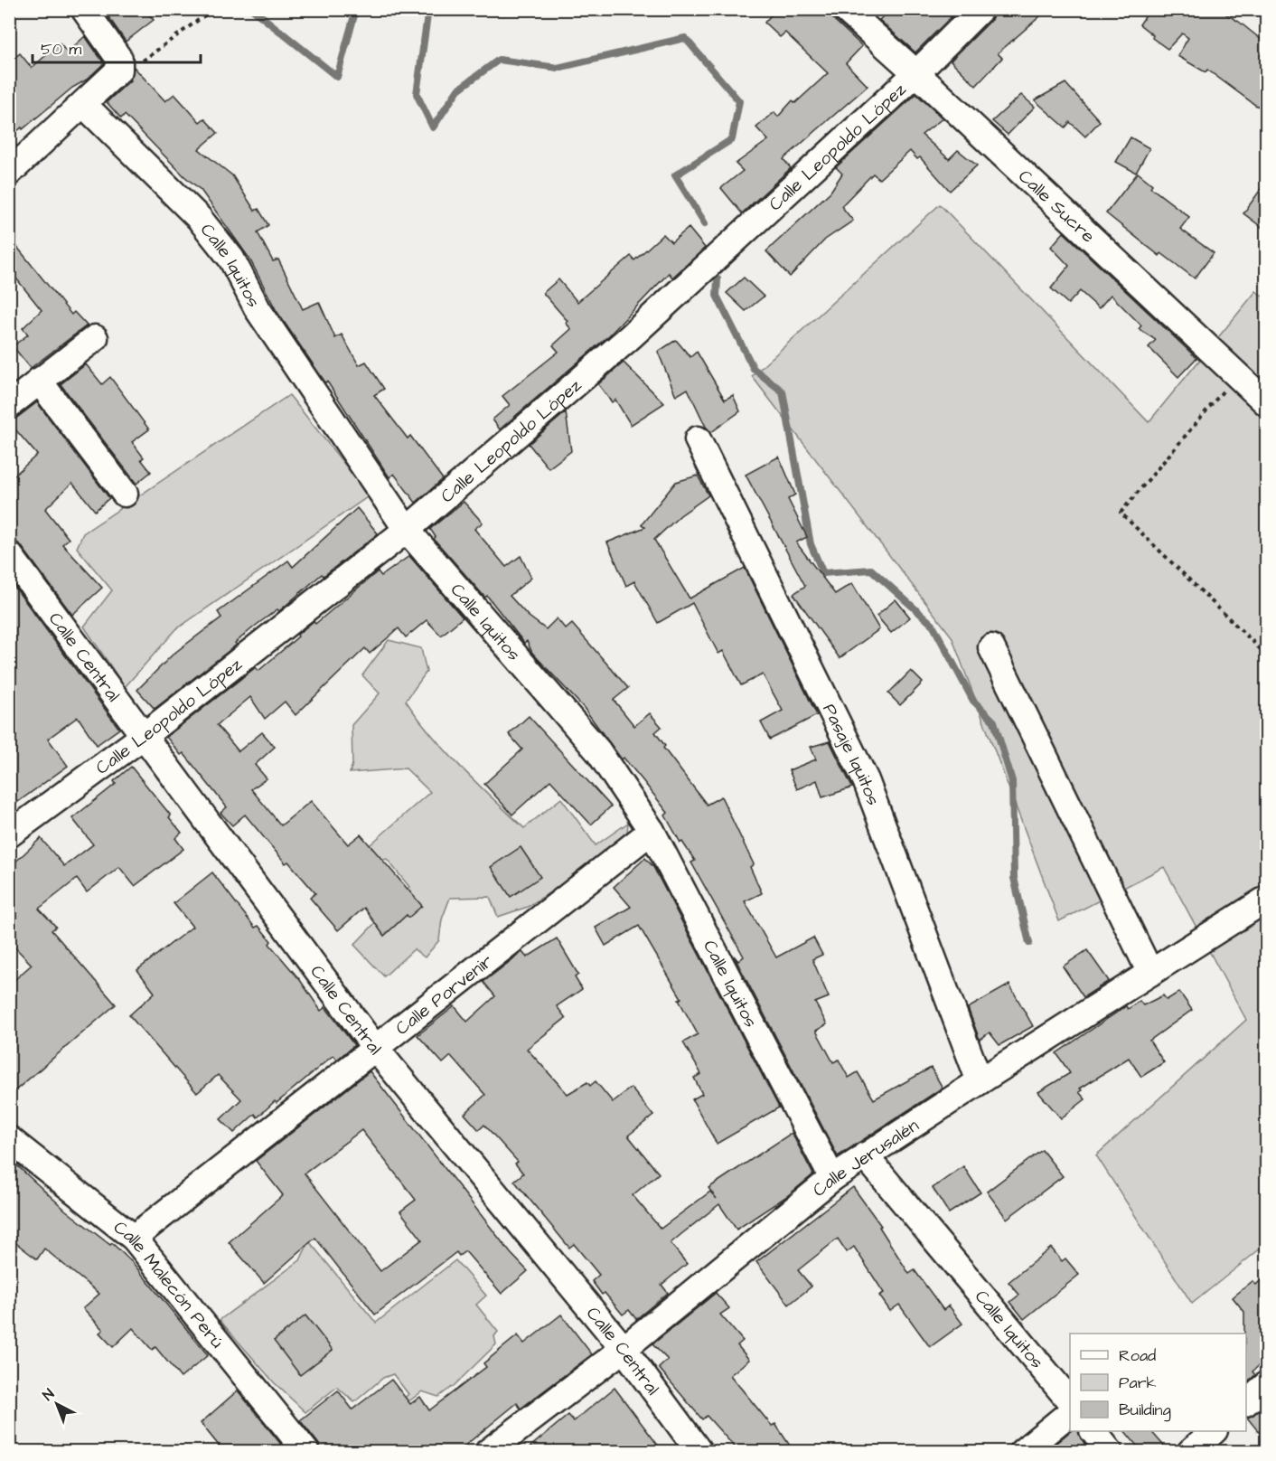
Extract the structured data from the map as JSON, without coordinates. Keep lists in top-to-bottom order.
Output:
{
  "streets": {
    "street": [
      "Calle Leopoldo López",
      "Calle Sucre",
      "Calle Iquitos",
      "Calle Central",
      "Pasaje Iquitos",
      "Calle Porvenir",
      "Calle Jerusalén",
      "Calle Malecón Perú"
    ]
  },
  "crossings": [
    ["Calle Leopoldo López", "Calle Sucre"],
    ["Calle Leopoldo López", "Calle Iquitos"],
    ["Calle Leopoldo López", "Calle Central"],
    ["Calle Iquitos", "Calle Porvenir"],
    ["Calle Iquitos", "Calle Jerusalén"],
    ["Calle Central", "Calle Porvenir"],
    ["Calle Central", "Calle Jerusalén"],
    ["Pasaje Iquitos", "Calle Jerusalén"],
    ["Calle Porvenir", "Calle Malecón Perú"]
  ],
  "legend": ["Road", "Park", "Building"],
  "scale_bar": "50 m",
  "north": "top left"
}
